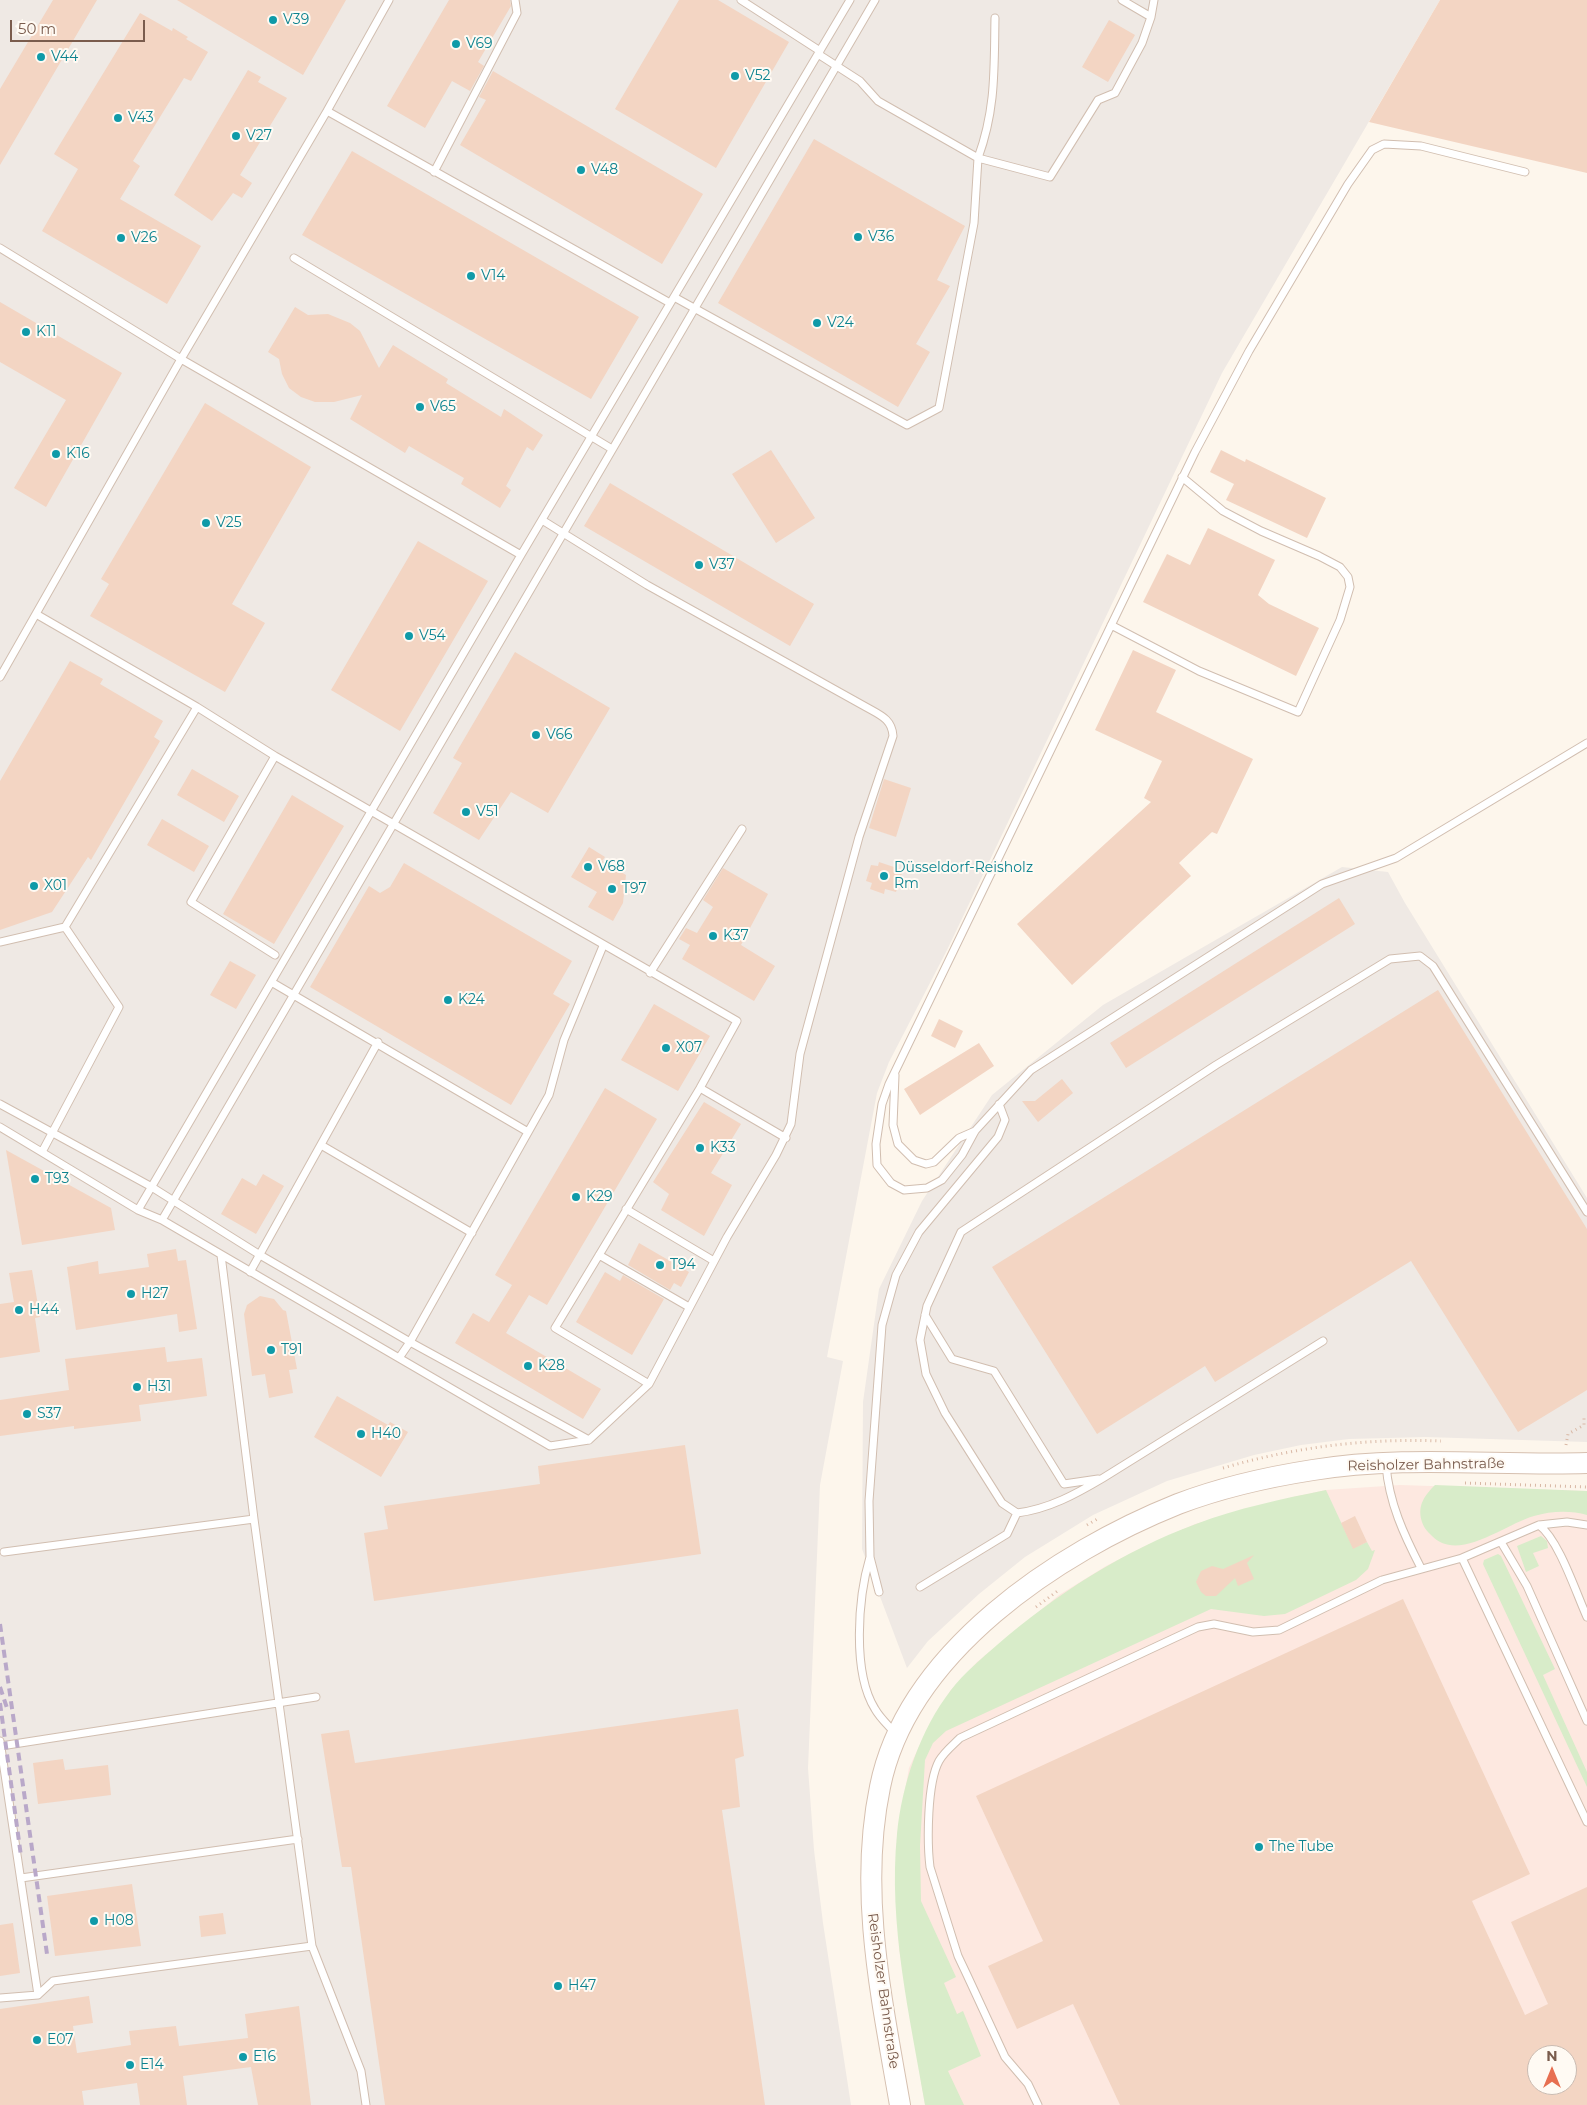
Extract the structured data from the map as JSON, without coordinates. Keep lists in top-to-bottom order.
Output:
{
  "streets": {
    "main road": ["Reisholzer Bahnstraße"]
  },
  "places": [
    "V39",
    "V69",
    "V44",
    "V52",
    "V43",
    "V27",
    "V48",
    "V36",
    "V26",
    "V14",
    "V24",
    "K11",
    "V65",
    "K16",
    "V25",
    "V37",
    "V54",
    "V66",
    "V51",
    "V68",
    "Düsseldorf-Reisholz Rm",
    "X01",
    "T97",
    "K37",
    "K24",
    "X07",
    "K33",
    "T93",
    "K29",
    "T94",
    "H27",
    "H44",
    "T91",
    "K28",
    "H31",
    "S37",
    "H40",
    "The Tube",
    "H08",
    "H47",
    "E07",
    "E16",
    "E14"
  ],
  "scale_bar": "50 m",
  "north": "top"
}
